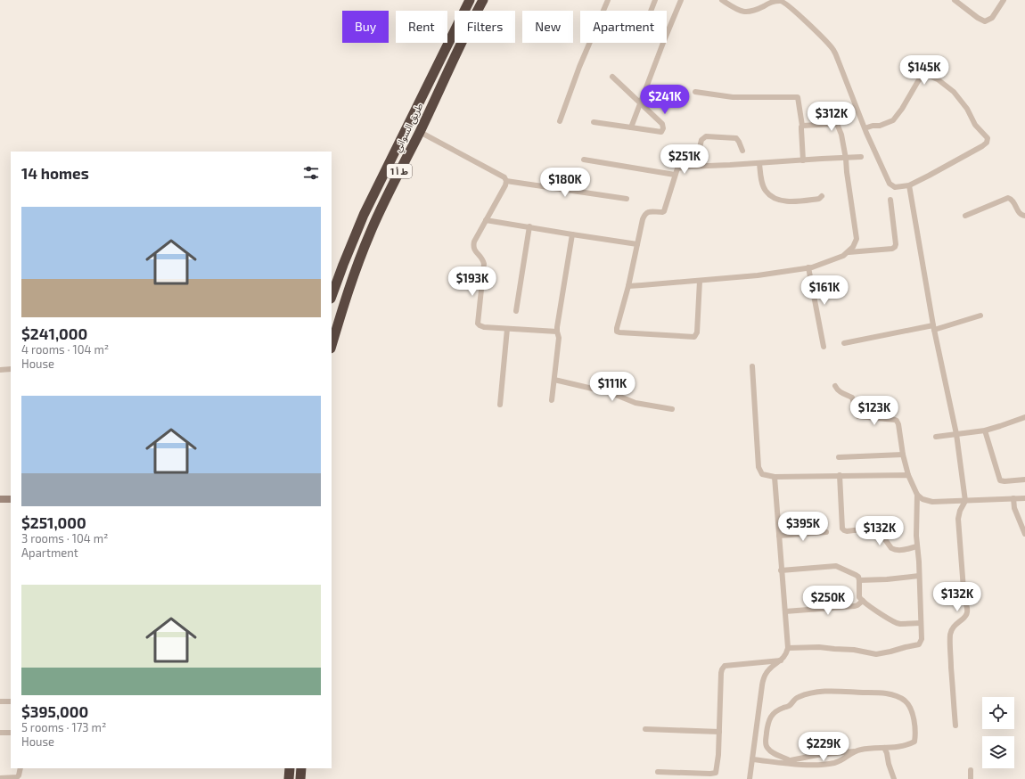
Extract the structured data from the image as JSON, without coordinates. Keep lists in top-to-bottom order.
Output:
{
  "streets": {
    "highway": ["طريق السواني", "ط أ 1"]
  },
  "page": {
    "chip": [
      "Buy",
      "Rent",
      "Filters",
      "New",
      "Apartment"
    ],
    "price": [
      "$145K",
      "$241K",
      "$312K",
      "$251K",
      "$180K",
      "$193K",
      "$161K",
      "$111K",
      "$123K",
      "$395K",
      "$132K",
      "$132K",
      "$250K",
      "$229K"
    ],
    "heading": "14 homes",
    "list": [
      {
        "name": "$241,000",
        "note": "4 rooms · 104 m² · House"
      },
      {
        "name": "$251,000",
        "note": "3 rooms · 104 m² · Apartment"
      },
      {
        "name": "$395,000",
        "note": "5 rooms · 173 m² · House"
      }
    ]
  }
}
